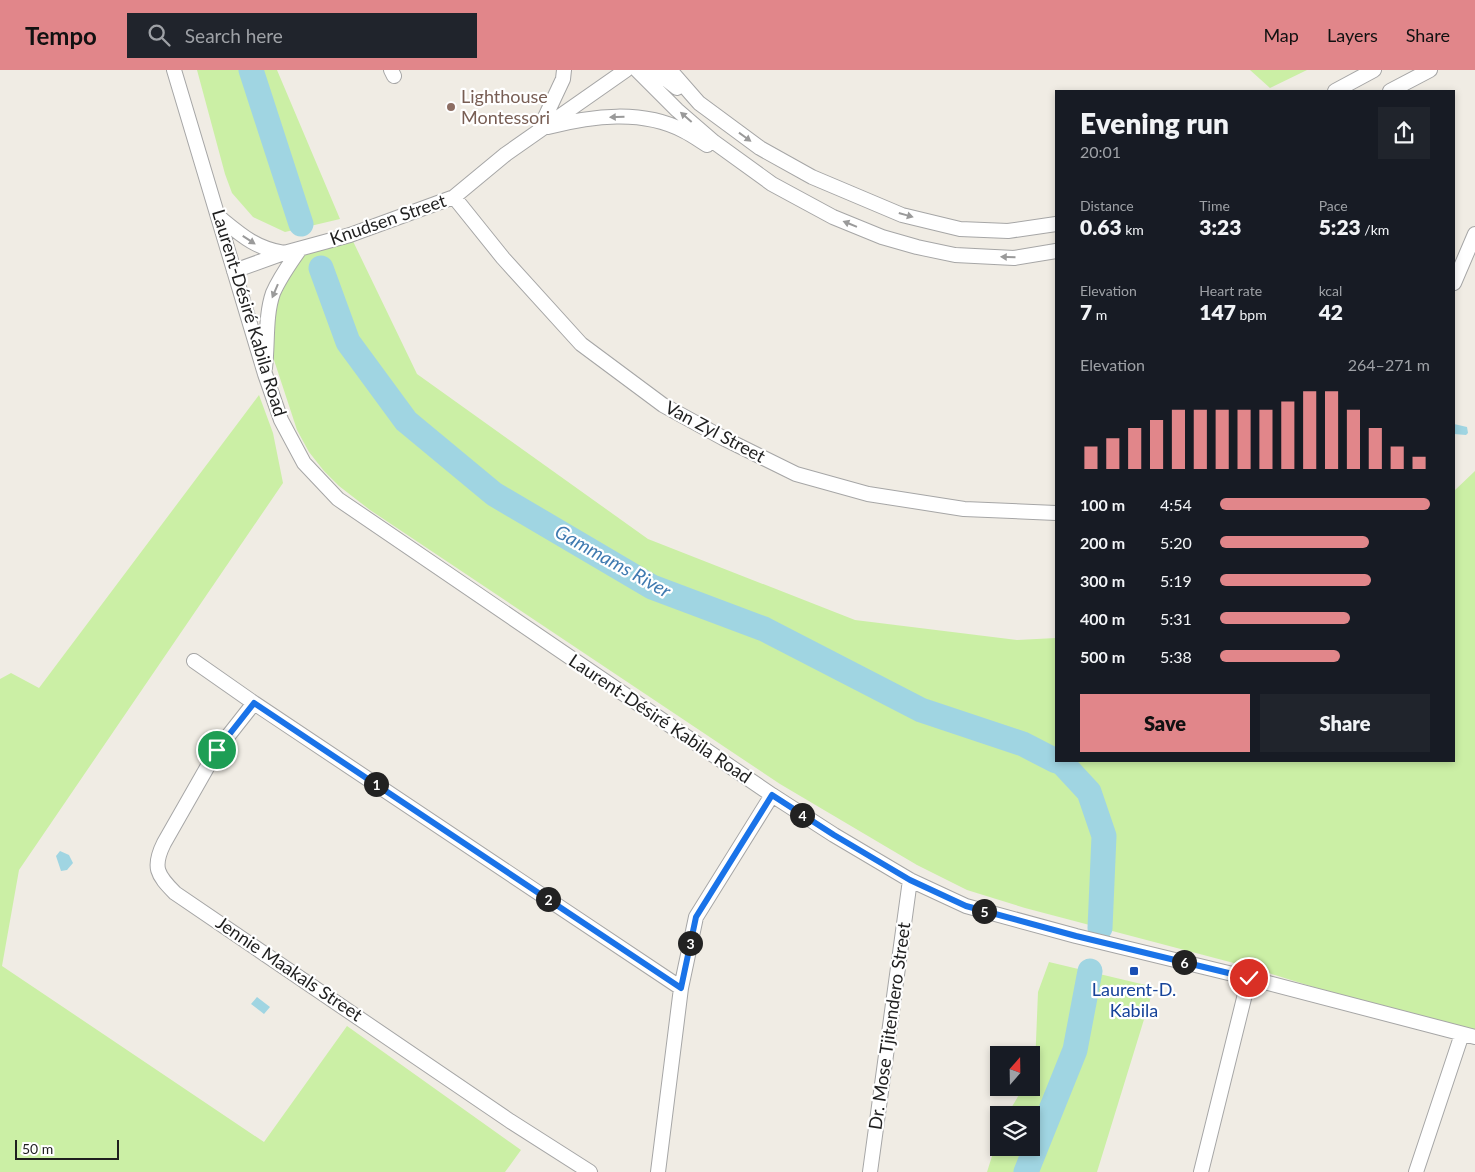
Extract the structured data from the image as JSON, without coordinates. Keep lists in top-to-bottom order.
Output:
{
  "streets": {
    "street": [
      "Knudsen Street",
      "Laurent-Désiré Kabila Road",
      "Van Zyl Street",
      "Jennie Maakals Street",
      "Dr. Mose Tjitendero Street"
    ]
  },
  "crossings": [
    ["Knudsen Street", "Laurent-Désiré Kabila Road"],
    ["Knudsen Street", "Van Zyl Street"],
    ["Laurent-Désiré Kabila Road", "Dr. Mose Tjitendero Street"]
  ],
  "water": ["Gammams River"],
  "places": {
    "other": ["Lighthouse Montessori"],
    "transit": ["Laurent-D. Kabila"]
  },
  "scale_bar": "50 m",
  "north": "top",
  "page": {
    "header": "Tempo",
    "search": "Search here",
    "nav": ["Map", "Layers", "Share"],
    "heading": ["Evening run", "20:01"],
    "stats": [
      ["Distance", "0.63 km"],
      ["Time", "3:23"],
      ["Pace", "5:23 /km"],
      ["Elevation", "7 m"],
      ["Heart rate", "147 bpm"],
      ["kcal", "42"]
    ],
    "chart": ["Elevation", "264–271 m"],
    "list": [
      {
        "name": "100 m",
        "note": "4:54"
      },
      {
        "name": "200 m",
        "note": "5:20"
      },
      {
        "name": "300 m",
        "note": "5:19"
      },
      {
        "name": "400 m",
        "note": "5:31"
      },
      {
        "name": "500 m",
        "note": "5:38"
      }
    ],
    "buttons": ["Save", "Share"],
    "pins": [
      "1",
      "4",
      "2",
      "5",
      "3",
      "6"
    ],
    "scale": "50 m"
  }
}
